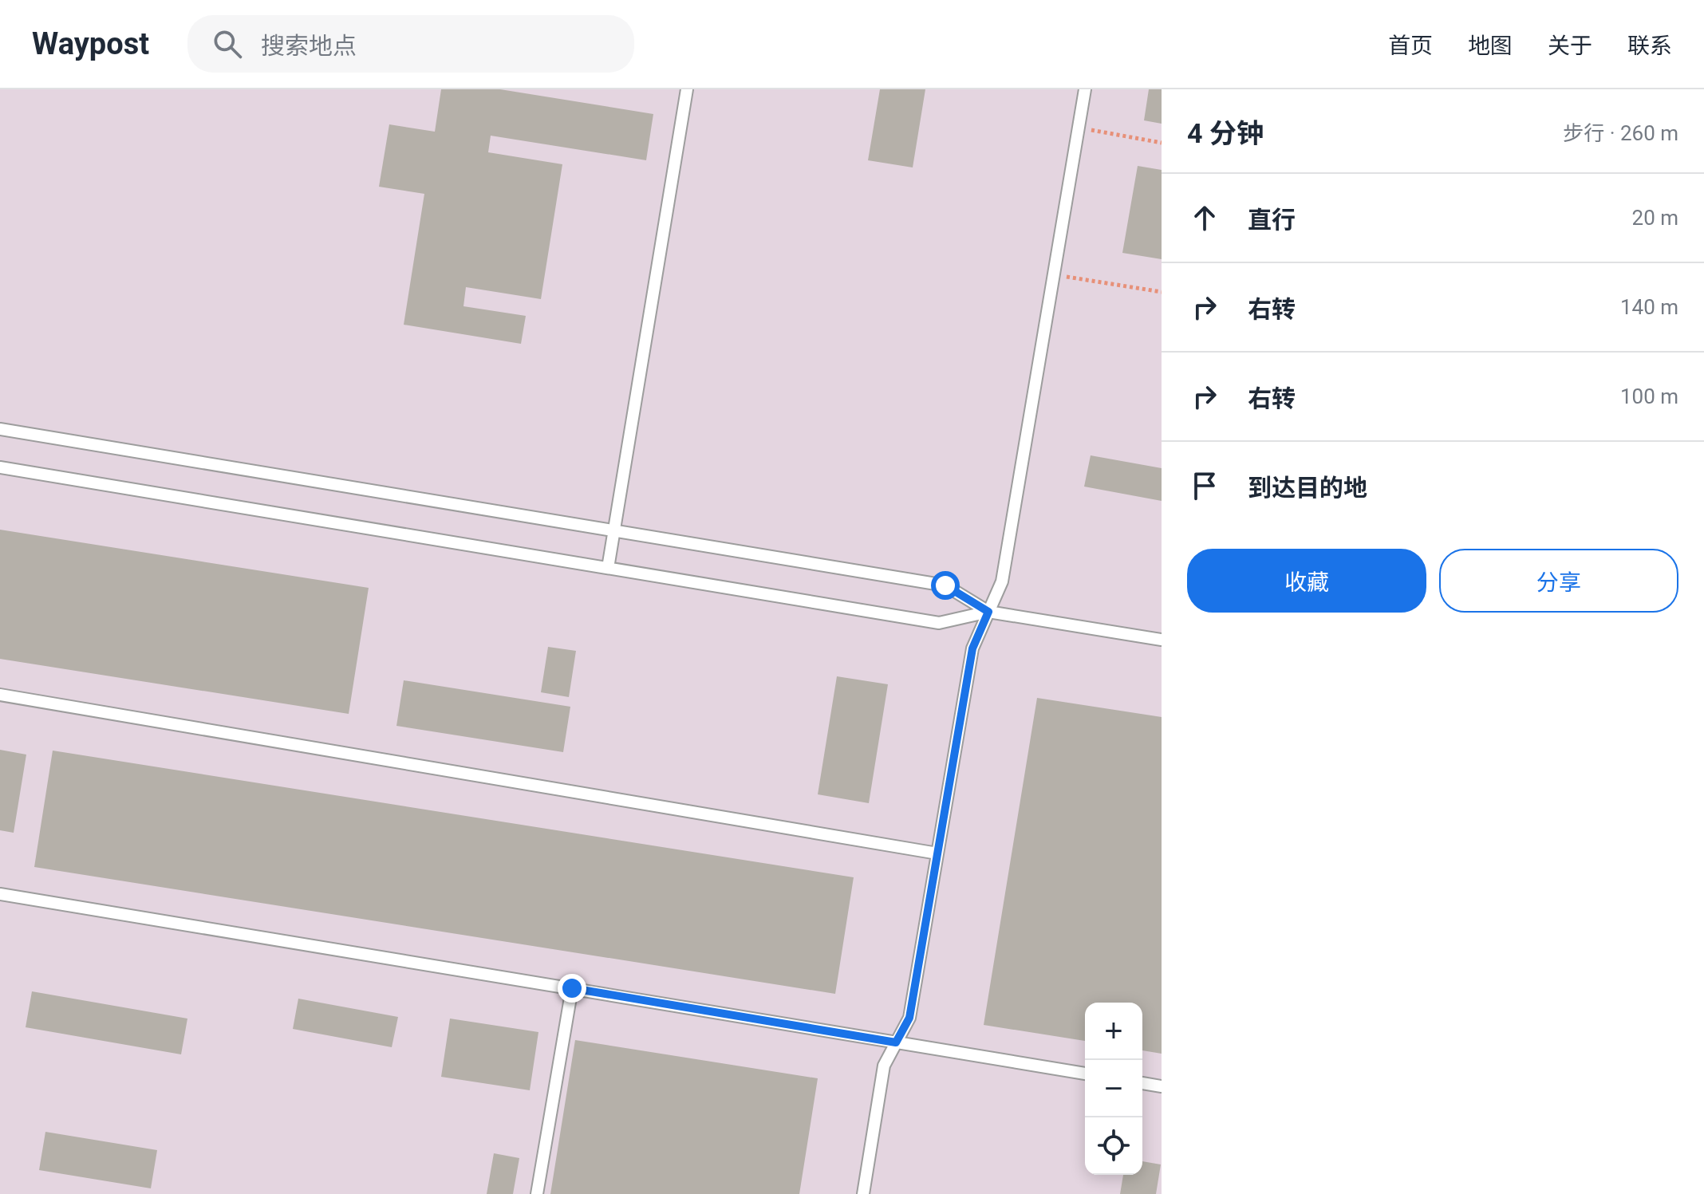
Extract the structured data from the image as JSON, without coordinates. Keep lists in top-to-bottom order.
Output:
{
  "page": {
    "header": "Waypost",
    "search": "搜索地点",
    "nav": [
      "首页",
      "地图",
      "关于",
      "联系"
    ],
    "heading": ["4 分钟", "步行 · 260 m"],
    "list": [
      ["直行", "20 m"],
      ["右转", "140 m"],
      ["右转", "100 m"],
      "到达目的地"
    ],
    "buttons": ["收藏", "分享"],
    "map_buttons": ["+", "−"]
  }
}
